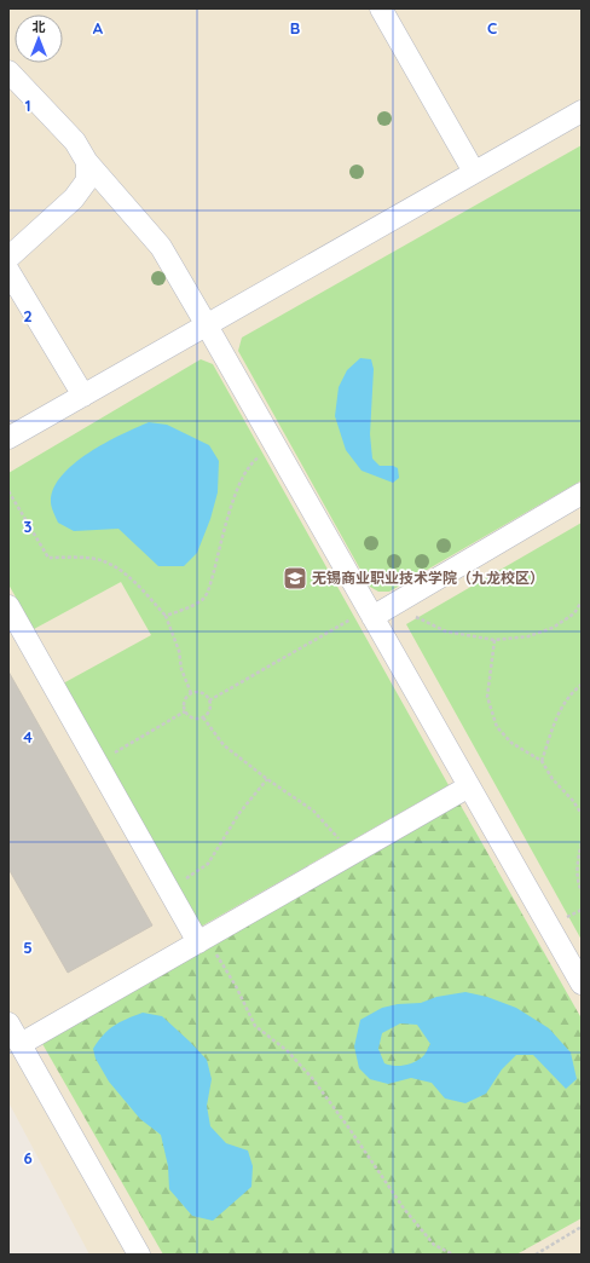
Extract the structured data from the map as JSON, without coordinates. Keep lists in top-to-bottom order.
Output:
{
  "places": {
    "school or university": ["无锡商业职业技术学院（九龙校区）"]
  },
  "north": "top",
  "grid": {
    "columns": ["A", "B", "C"],
    "rows": [
      "1",
      "2",
      "3",
      "4",
      "5",
      "6"
    ]
  }
}
